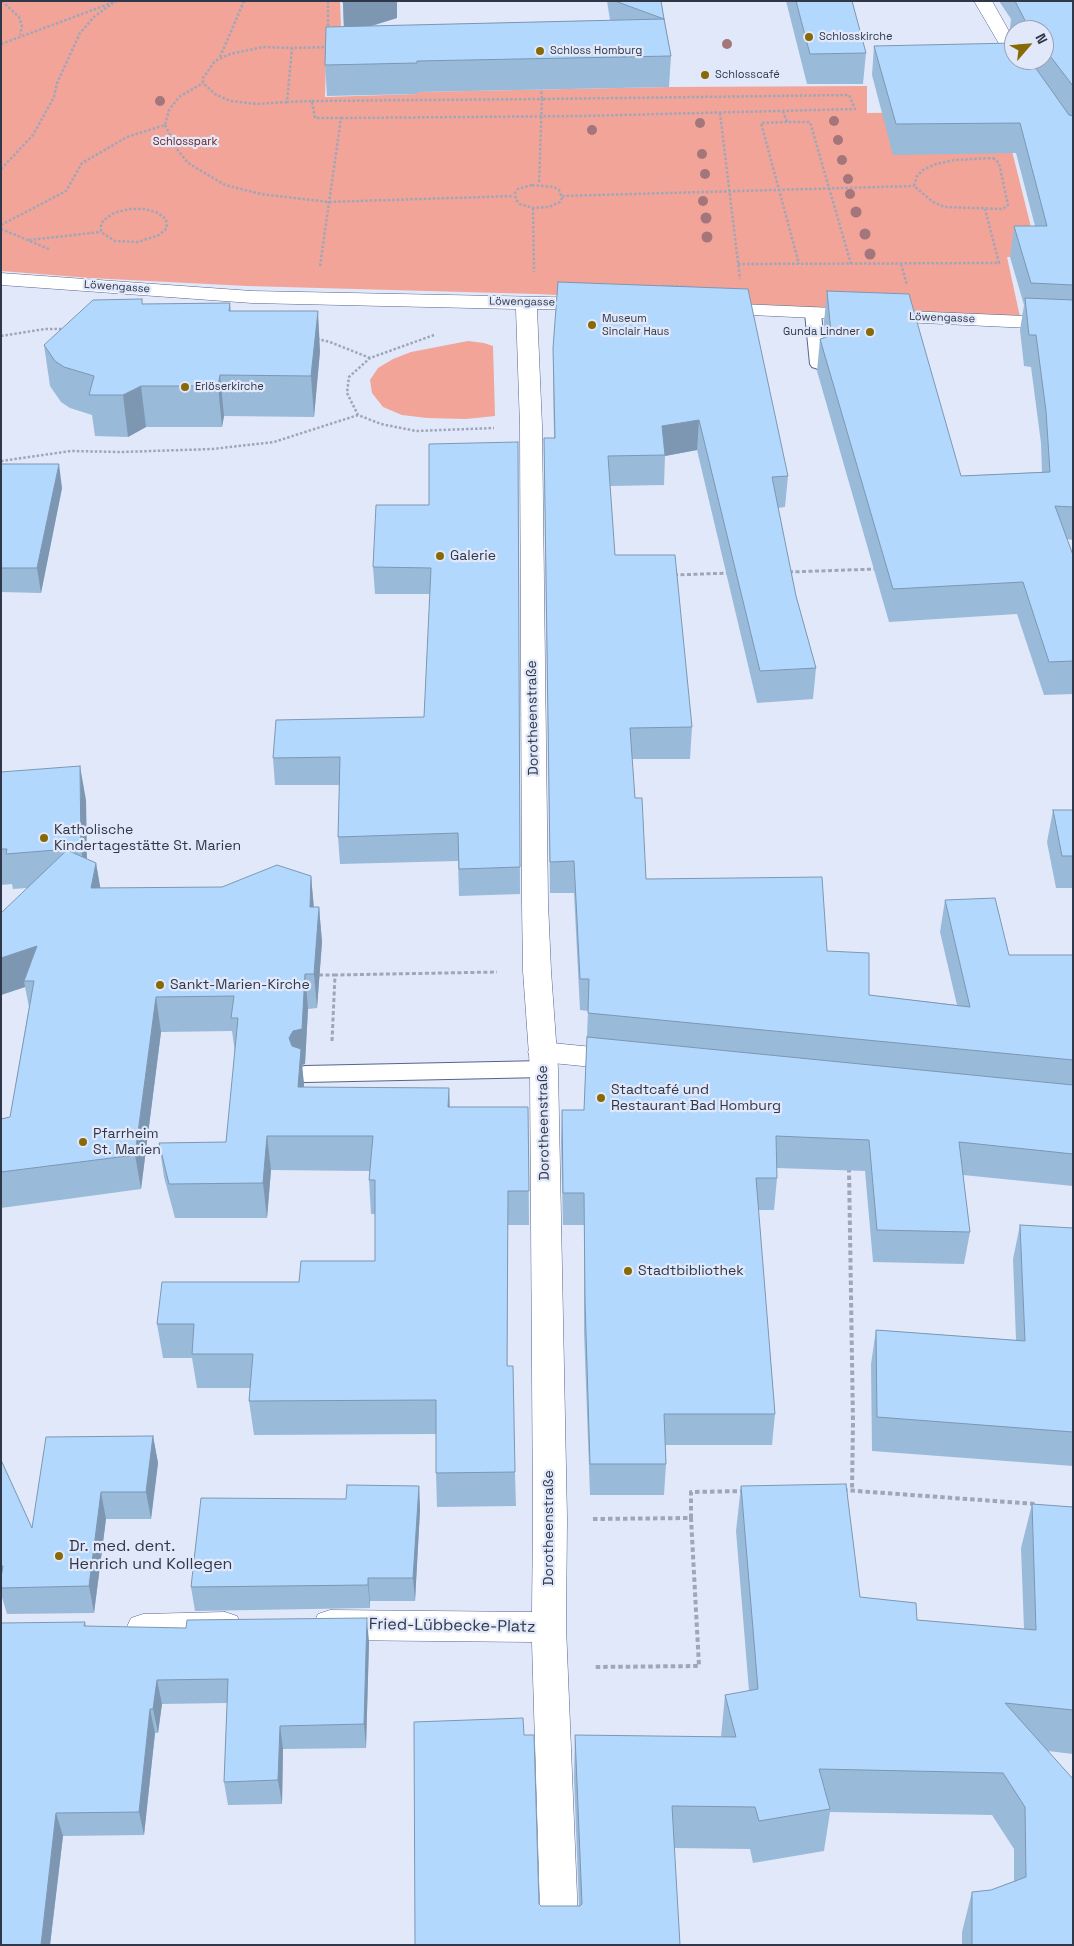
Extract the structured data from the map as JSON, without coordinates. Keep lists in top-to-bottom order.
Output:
{
  "streets": {
    "street": ["Löwengasse", "Dorotheenstraße", "Fried-Lübbecke-Platz"]
  },
  "crossings": [
    ["Löwengasse", "Dorotheenstraße"],
    ["Dorotheenstraße", "Fried-Lübbecke-Platz"]
  ],
  "parks": ["Schlosspark"],
  "places": [
    "Schlosskirche",
    "Schloss Homburg",
    "Schlosscafé",
    "Museum Sinclair Haus",
    "Gunda Lindner",
    "Erlöserkirche",
    "Galerie",
    "Katholische Kindertagestätte St. Marien",
    "Sankt-Marien-Kirche",
    "Stadtcafé und Restaurant Bad Homburg",
    "Pfarrheim St. Marien",
    "Stadtbibliothek",
    "Dr. med. dent. Henrich und Kollegen"
  ],
  "north": "top right"
}
